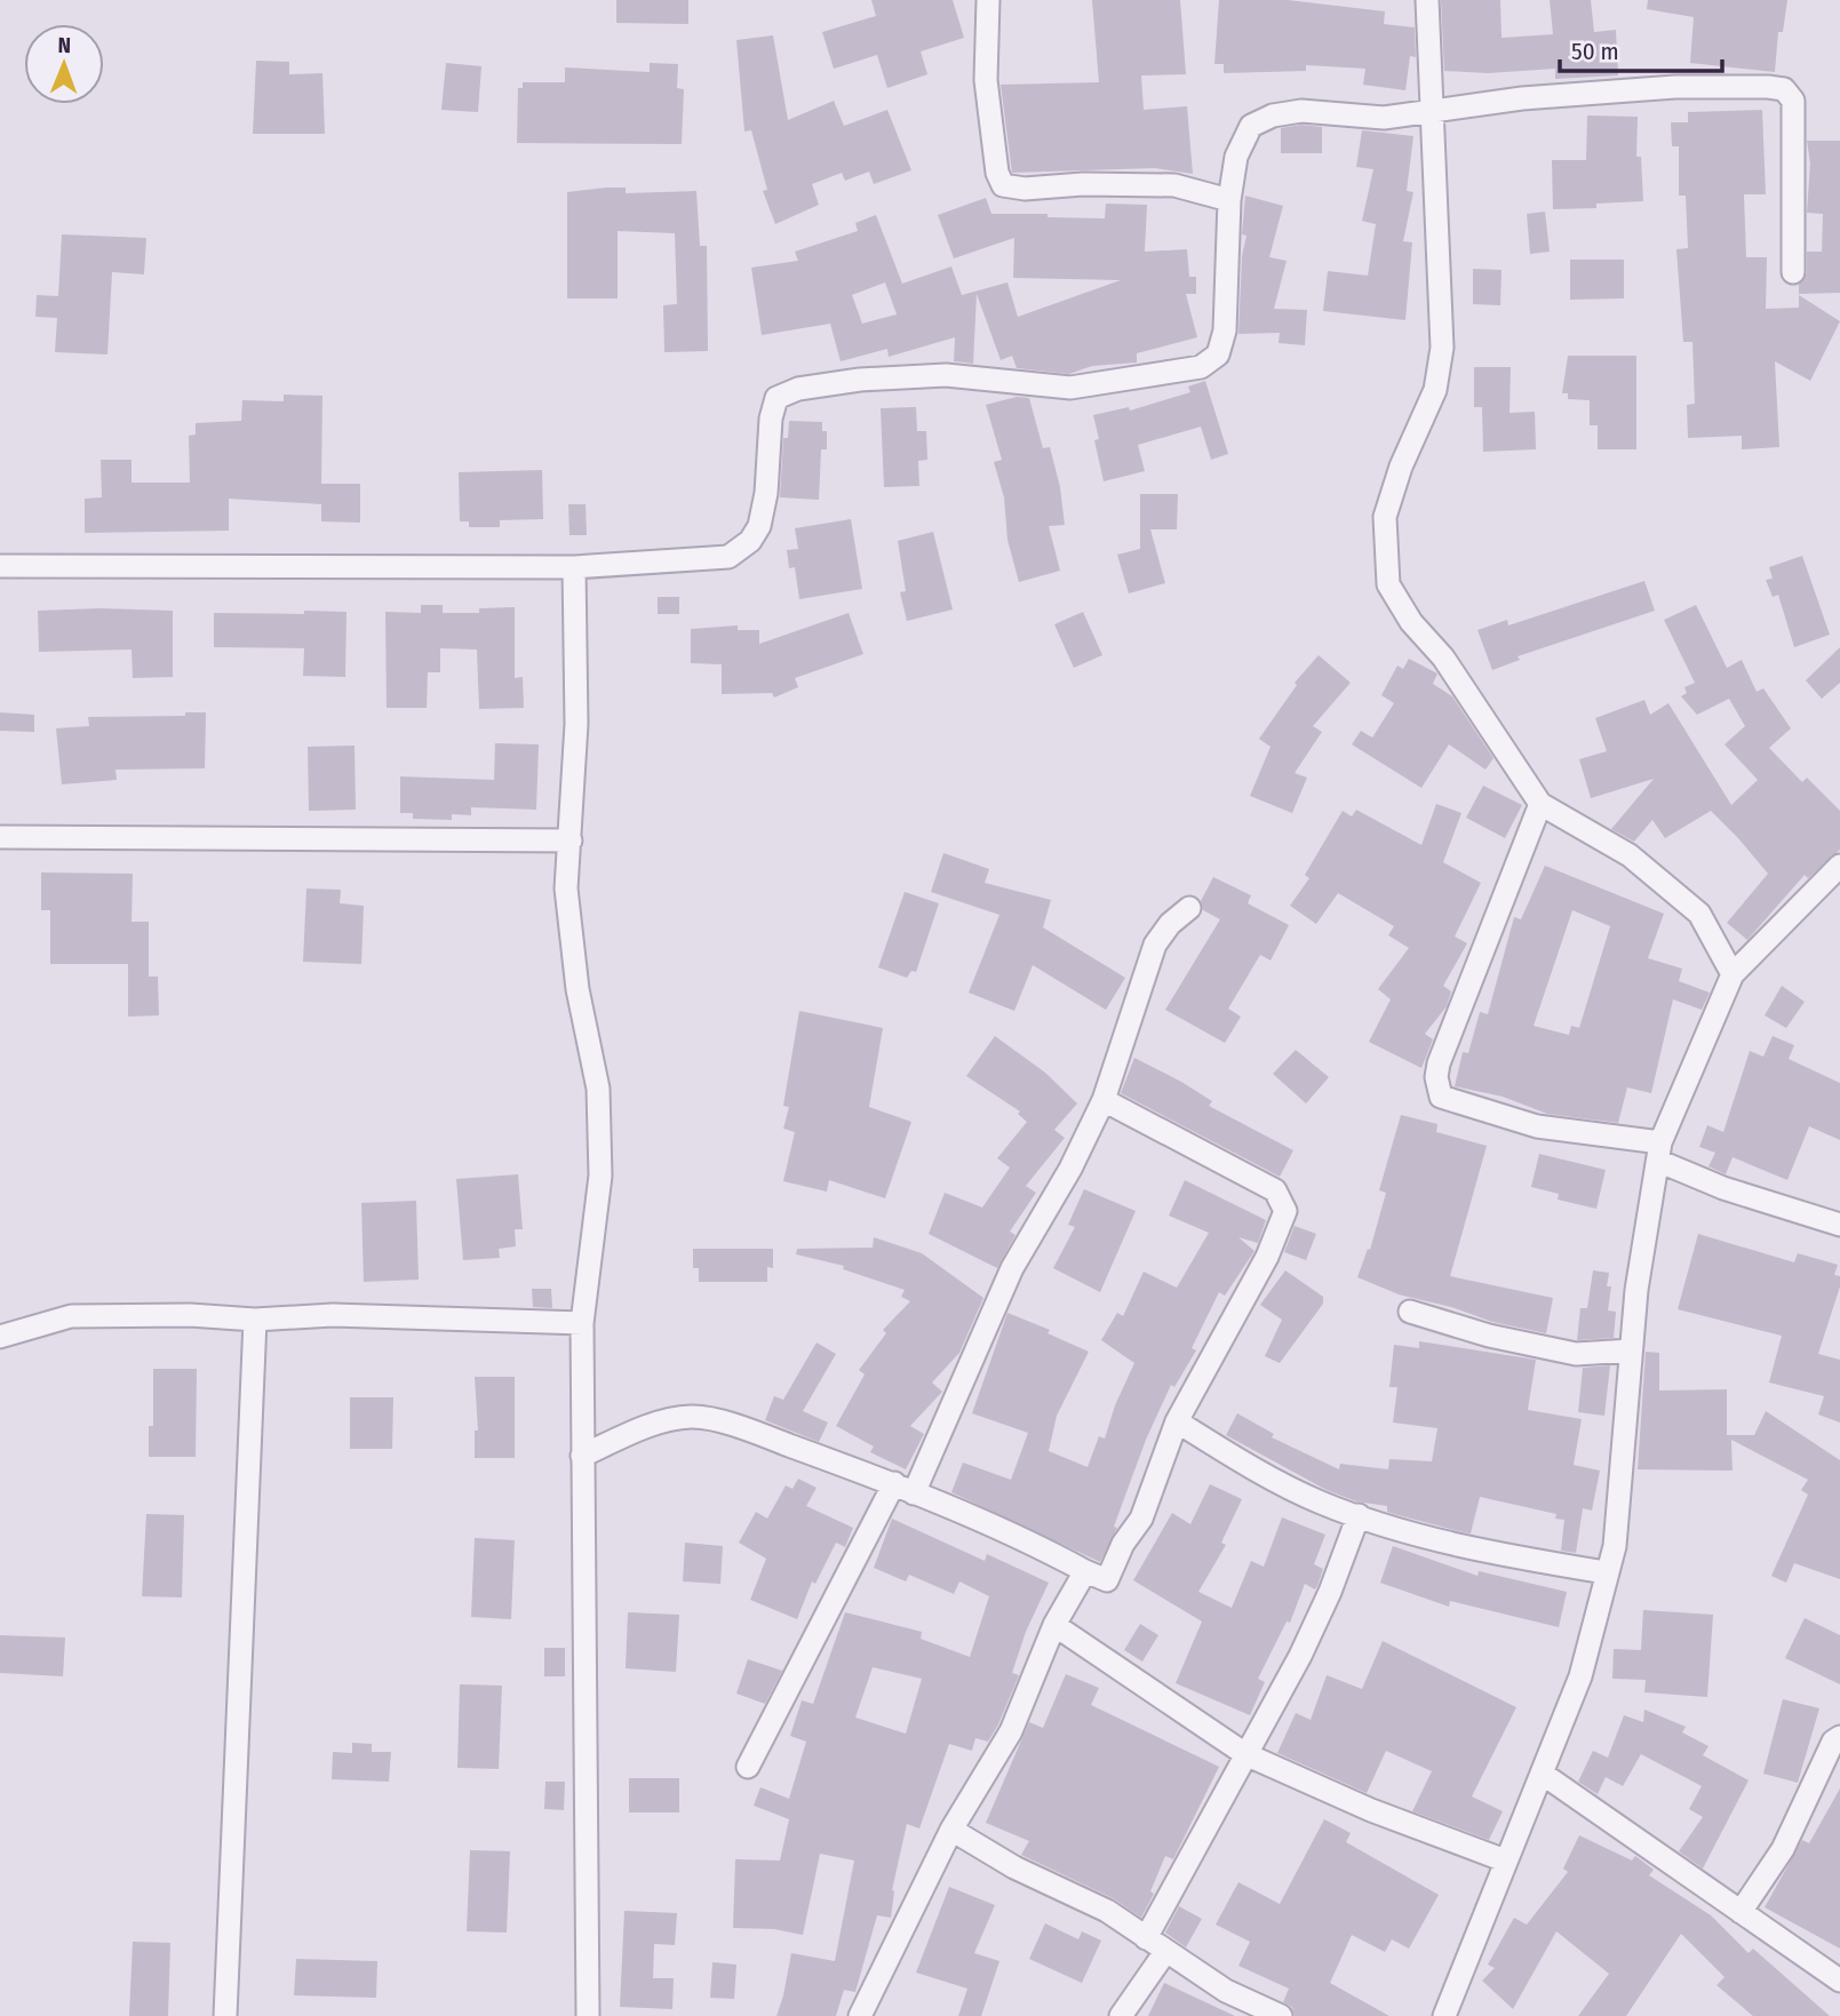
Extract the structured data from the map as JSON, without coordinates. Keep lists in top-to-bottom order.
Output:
{
  "scale_bar": "50 m",
  "north": "top"
}
